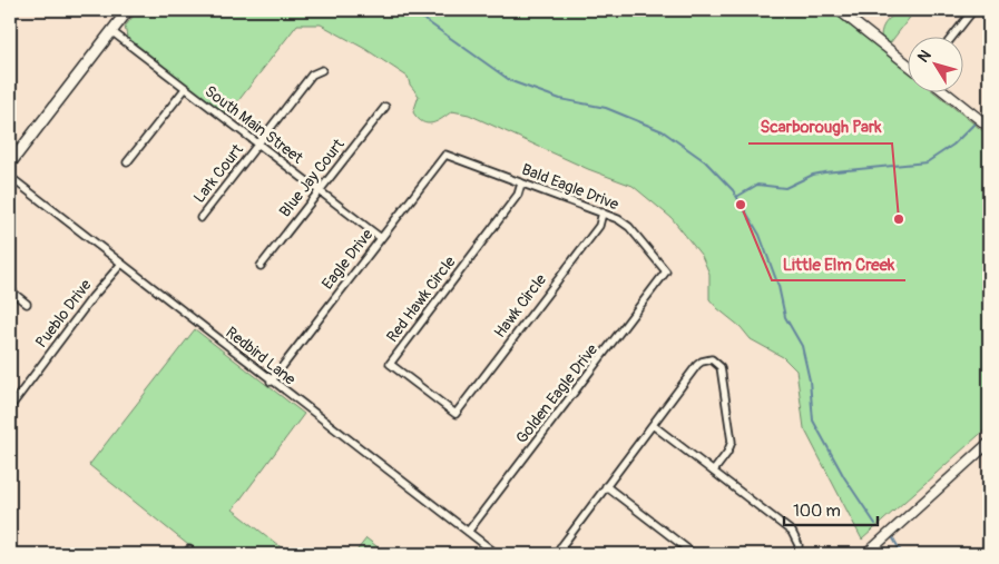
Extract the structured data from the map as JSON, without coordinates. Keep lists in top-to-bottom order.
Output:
{
  "streets": {
    "street": [
      "South Main Street",
      "Lark Court",
      "Blue Jay Court",
      "Bald Eagle Drive",
      "Eagle Drive",
      "Red Hawk Circle",
      "Hawk Circle",
      "Pueblo Drive",
      "Redbird Lane",
      "Golden Eagle Drive"
    ]
  },
  "crossings": [
    ["South Main Street", "Lark Court"],
    ["South Main Street", "Blue Jay Court"],
    ["South Main Street", "Eagle Drive"],
    ["Bald Eagle Drive", "Eagle Drive"],
    ["Bald Eagle Drive", "Red Hawk Circle"],
    ["Bald Eagle Drive", "Hawk Circle"],
    ["Bald Eagle Drive", "Golden Eagle Drive"],
    ["Eagle Drive", "Redbird Lane"],
    ["Red Hawk Circle", "Hawk Circle"],
    ["Pueblo Drive", "Redbird Lane"],
    ["Redbird Lane", "Golden Eagle Drive"]
  ],
  "places": ["Little Elm Creek", "Scarborough Park"],
  "scale_bar": "100 m",
  "north": "top left"
}
